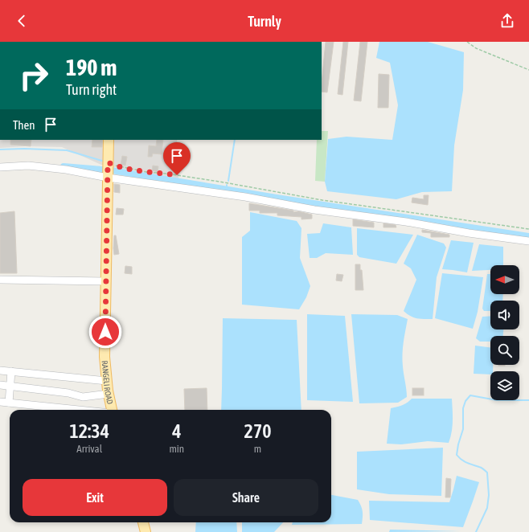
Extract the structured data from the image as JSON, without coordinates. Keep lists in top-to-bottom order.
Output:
{
  "streets": {
    "main road": ["RANGELI ROAD"]
  },
  "north": "left",
  "page": {
    "header": "Turnly",
    "turn": ["190 m", "Turn right"],
    "then": "Then",
    "eta": [
      "12:34",
      "Arrival",
      "4",
      "min",
      "270",
      "m"
    ],
    "buttons": ["Exit", "Share"]
  }
}
